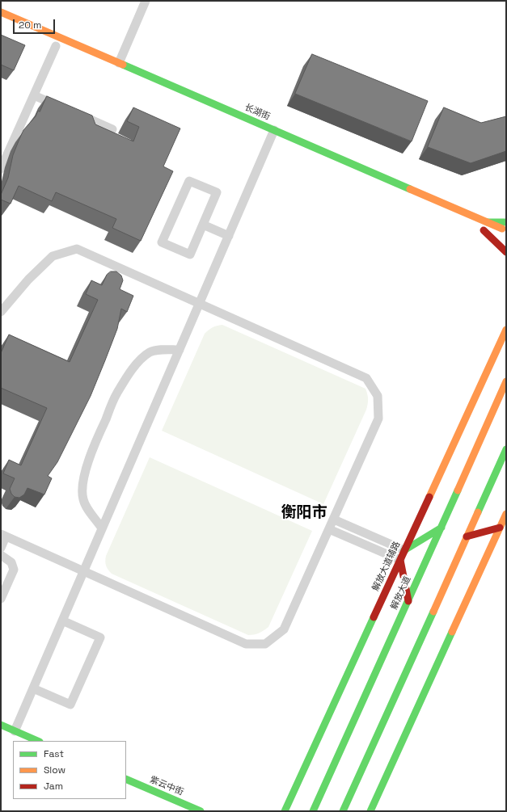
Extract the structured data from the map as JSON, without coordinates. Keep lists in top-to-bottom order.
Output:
{
  "streets": {
    "main road": [
      "长湖街",
      "解放大道辅路",
      "解放大道",
      "紫云中街"
    ]
  },
  "districts": ["衡阳市"],
  "legend": ["Fast", "Slow", "Jam"],
  "scale_bar": "20 m"
}
